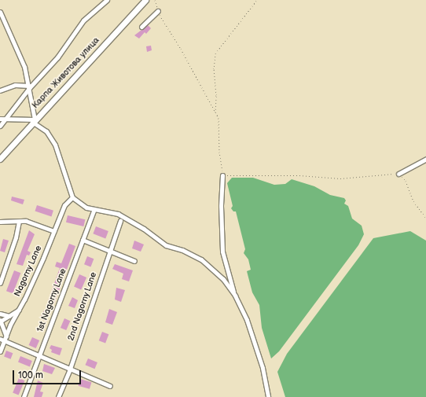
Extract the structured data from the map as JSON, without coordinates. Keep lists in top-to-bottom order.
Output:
{
  "streets": {
    "main road": ["Карпа Животова улица"],
    "street": ["Nagorny Lane", "1st Nagorny Lane", "2nd Nagorny Lane"]
  },
  "scale_bar": "100 m"
}
